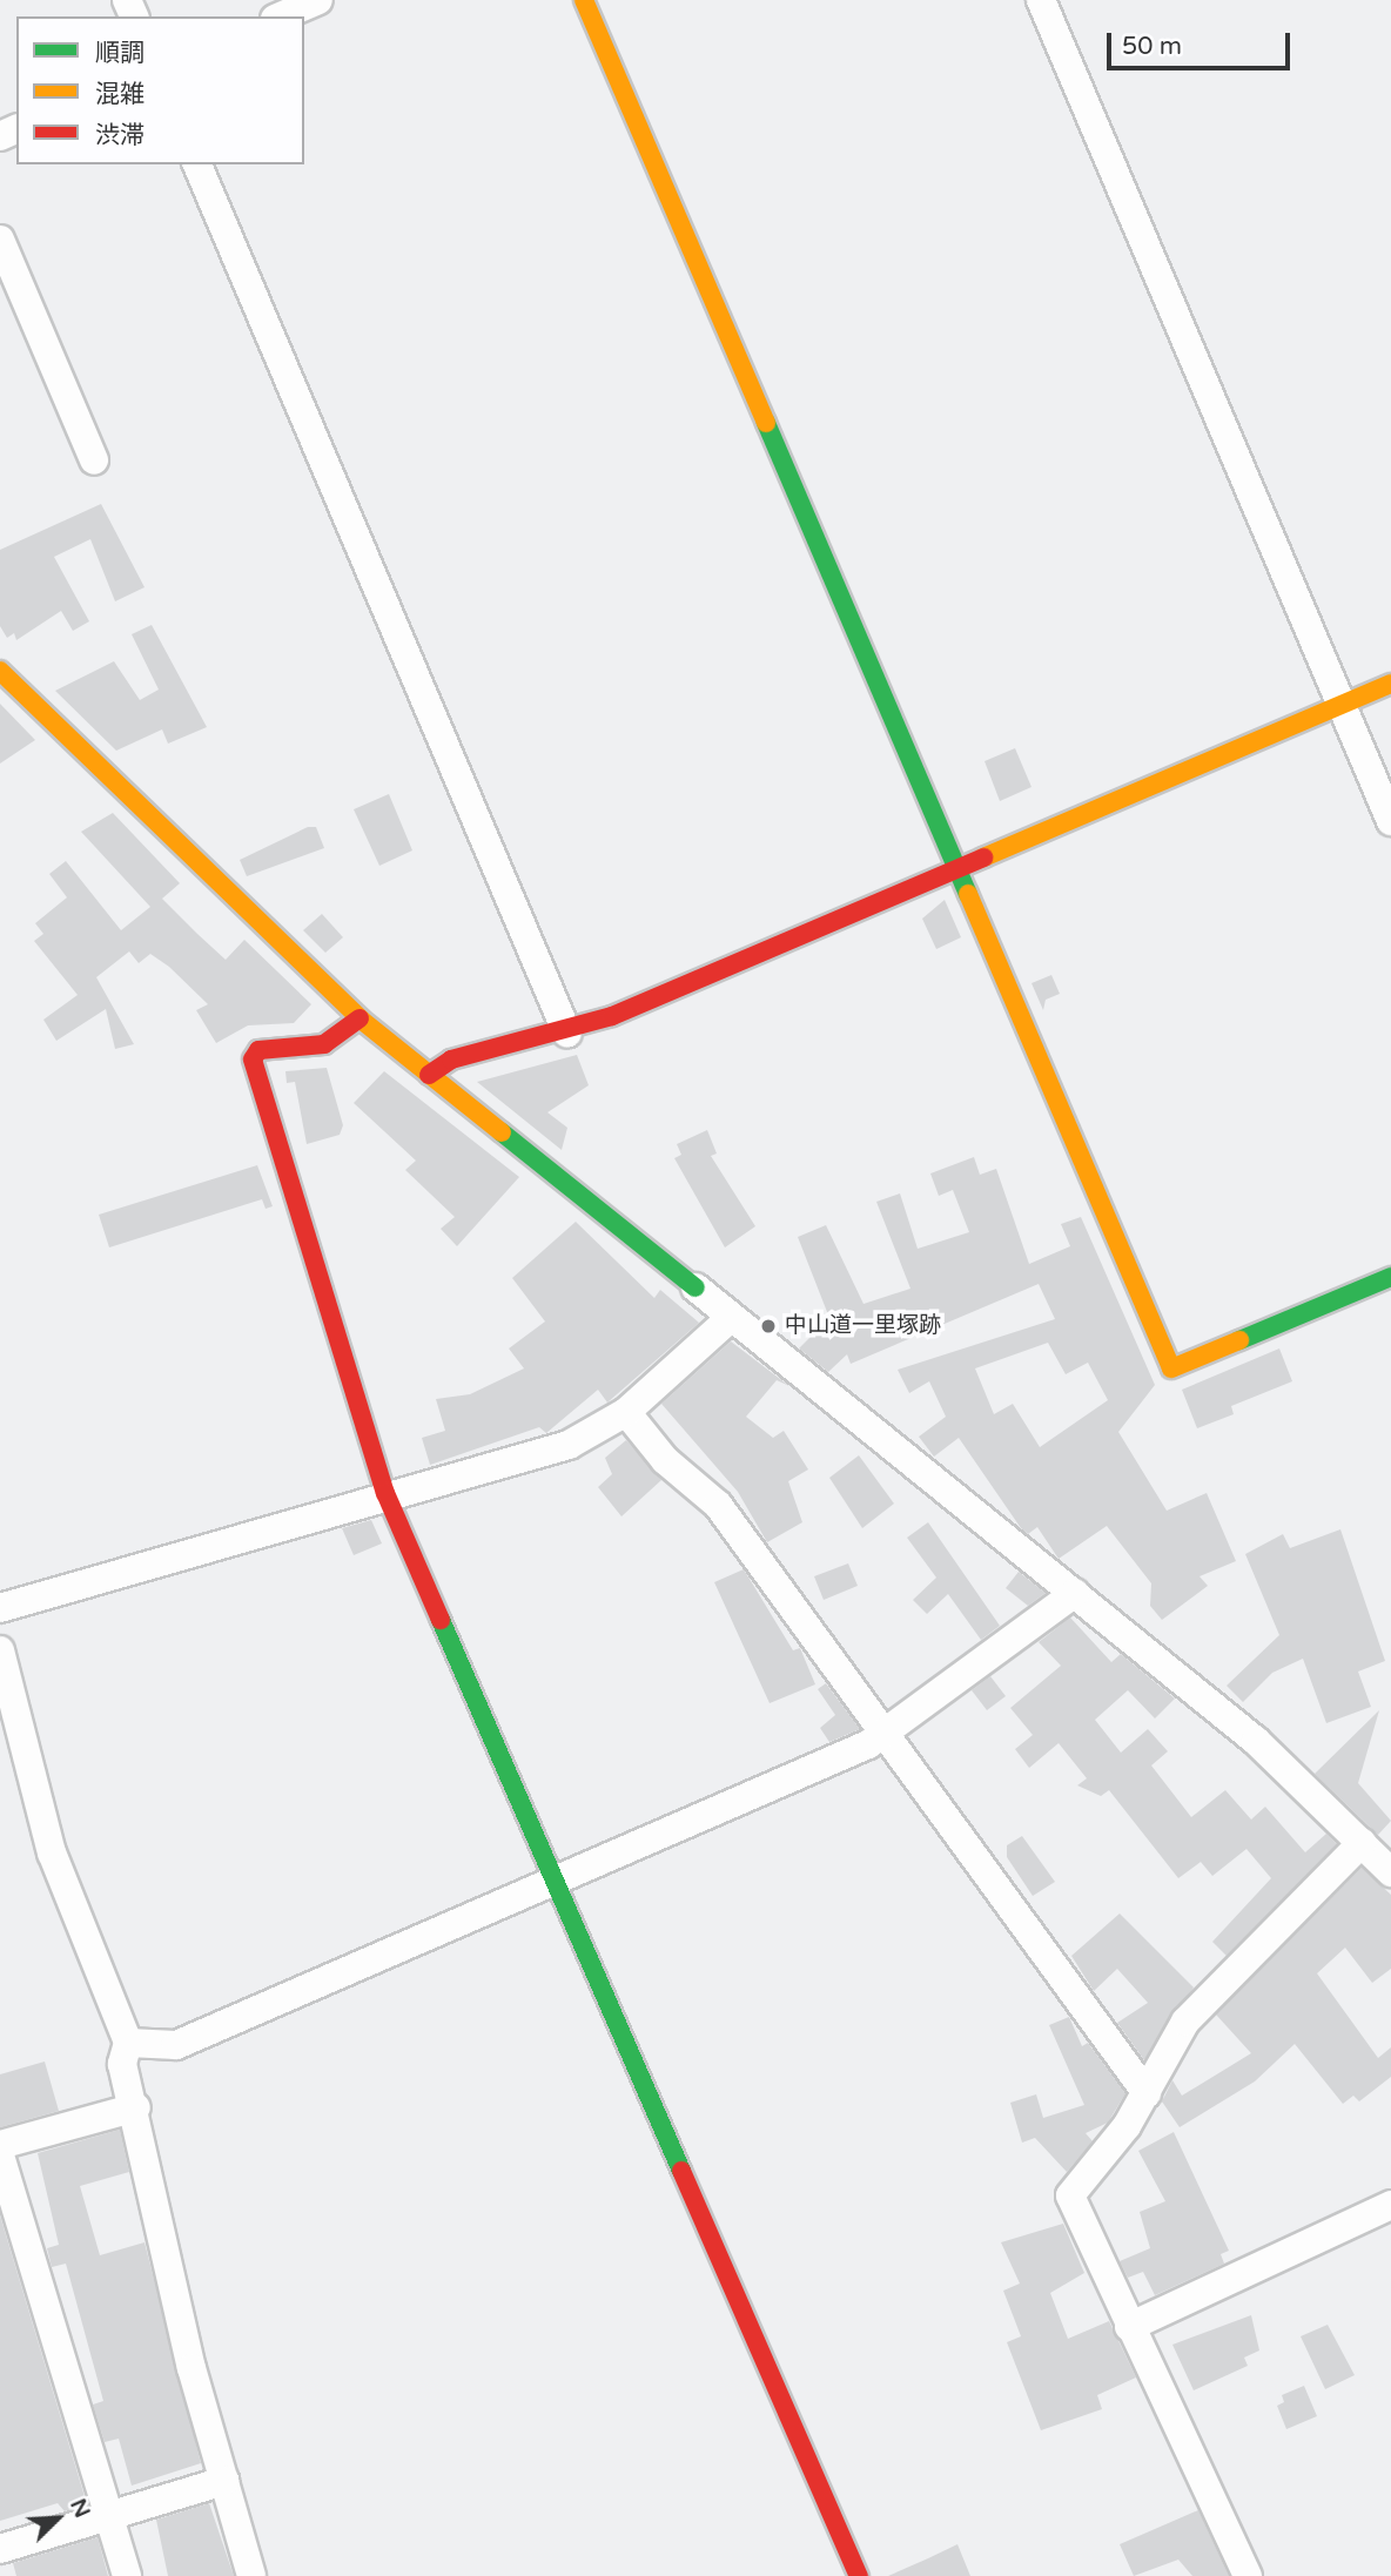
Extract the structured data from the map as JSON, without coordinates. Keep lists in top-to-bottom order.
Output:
{
  "places": ["中山道一里塚跡"],
  "legend": ["順調", "混雑", "渋滞"],
  "scale_bar": "50 m",
  "north": "top right"
}
